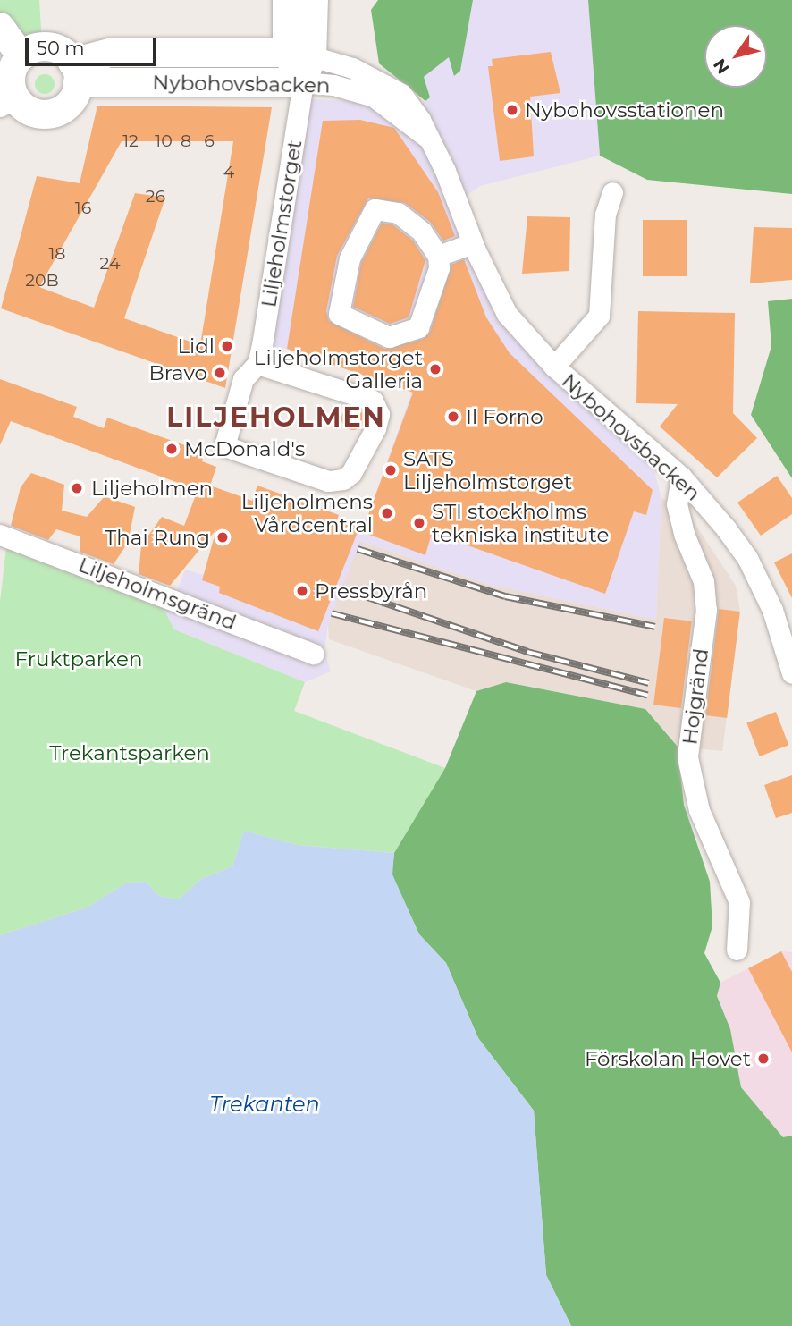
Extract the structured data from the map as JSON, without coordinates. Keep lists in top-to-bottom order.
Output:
{
  "streets": {
    "street": [
      "Nybohovsbacken",
      "Liljeholmstorget",
      "Liljeholmsgränd",
      "Hojgränd"
    ]
  },
  "crossings": [
    ["Nybohovsbacken", "Liljeholmstorget"],
    ["Nybohovsbacken", "Hojgränd"]
  ],
  "districts": ["LILJEHOLMEN"],
  "water": ["Trekanten"],
  "parks": ["Fruktparken", "Trekantsparken"],
  "places": [
    "Nybohovsstationen",
    "Lidl",
    "Liljeholmstorget Galleria",
    "Bravo",
    "Il Forno",
    "McDonald's",
    "SATS Liljeholmstorget",
    "Liljeholmen",
    "Liljeholmens Vårdcentral",
    "STI stockholms tekniska institute",
    "Thai Rung",
    "Pressbyrån",
    "Förskolan Hovet"
  ],
  "house_numbers": [
    "12",
    "10",
    "8",
    "6",
    "4",
    "26",
    "16",
    "18",
    "24",
    "20B"
  ],
  "scale_bar": "50 m",
  "north": "bottom left"
}
